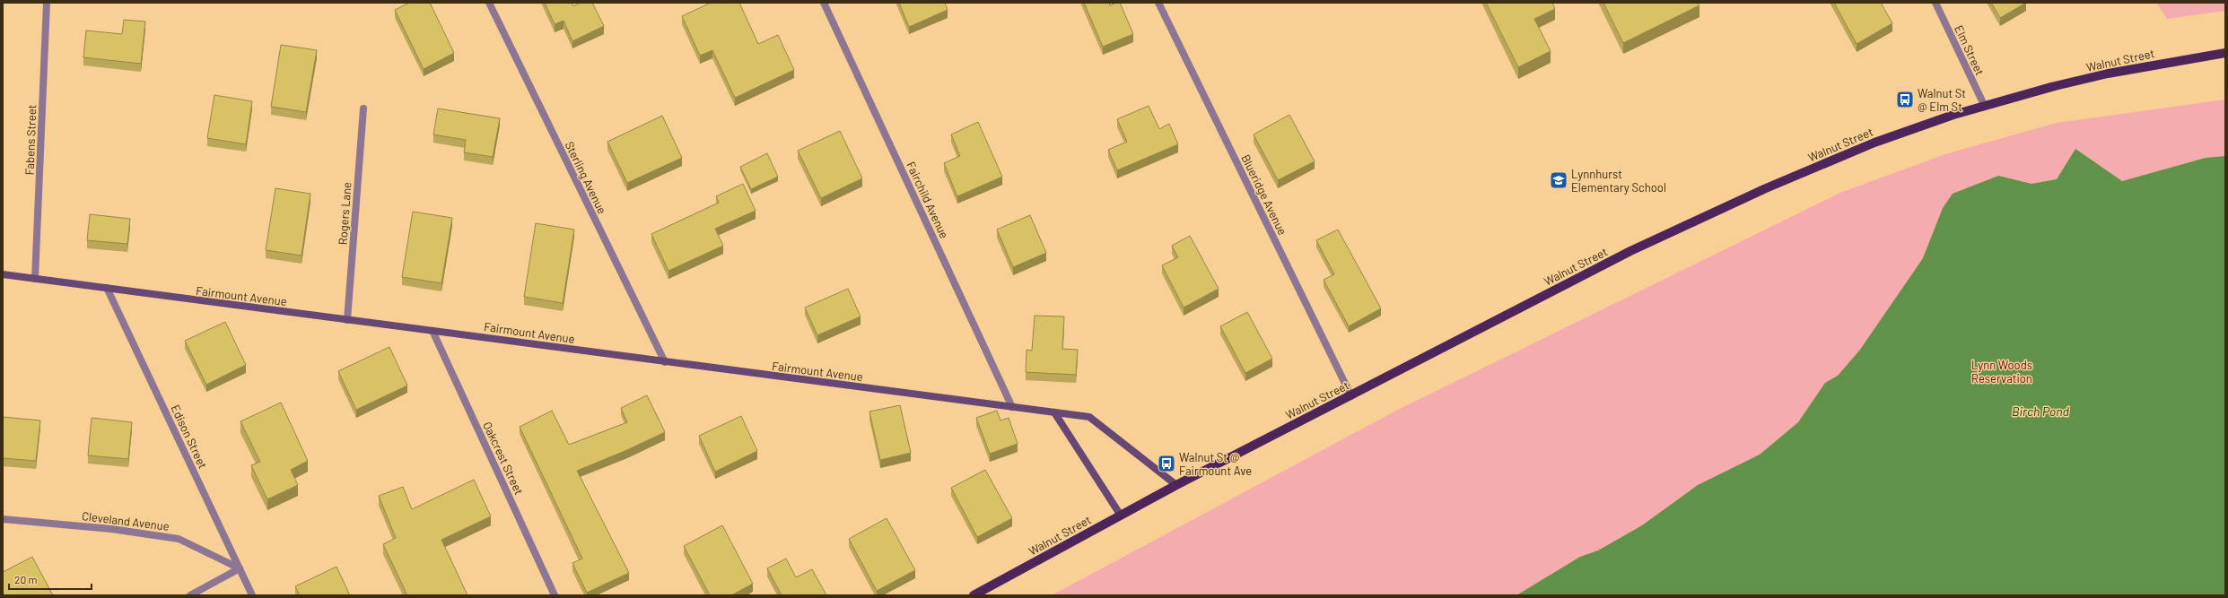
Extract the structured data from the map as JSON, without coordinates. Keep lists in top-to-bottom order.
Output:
{
  "streets": {
    "main road": ["Walnut Street"],
    "street": [
      "Elm Street",
      "Fabens Street",
      "Sterling Avenue",
      "Blueridge Avenue",
      "Fairchild Avenue",
      "Rogers Lane",
      "Fairmount Avenue",
      "Edison Street",
      "Oakcrest Street",
      "Cleveland Avenue"
    ]
  },
  "crossings": [
    ["Elm Street", "Walnut Street"],
    ["Walnut Street", "Blueridge Avenue"],
    ["Walnut Street", "Fairmount Avenue"],
    ["Fabens Street", "Fairmount Avenue"],
    ["Sterling Avenue", "Fairmount Avenue"],
    ["Fairchild Avenue", "Fairmount Avenue"],
    ["Rogers Lane", "Fairmount Avenue"],
    ["Fairmount Avenue", "Edison Street"],
    ["Fairmount Avenue", "Oakcrest Street"],
    ["Edison Street", "Cleveland Avenue"]
  ],
  "water": ["Birch Pond"],
  "parks": ["Lynn Woods Reservation"],
  "places": {
    "bus stop": ["Walnut St @ Elm St", "Walnut St @ Fairmount Ave"],
    "school or university": ["Lynnhurst Elementary School"]
  },
  "scale_bar": "20 m"
}
